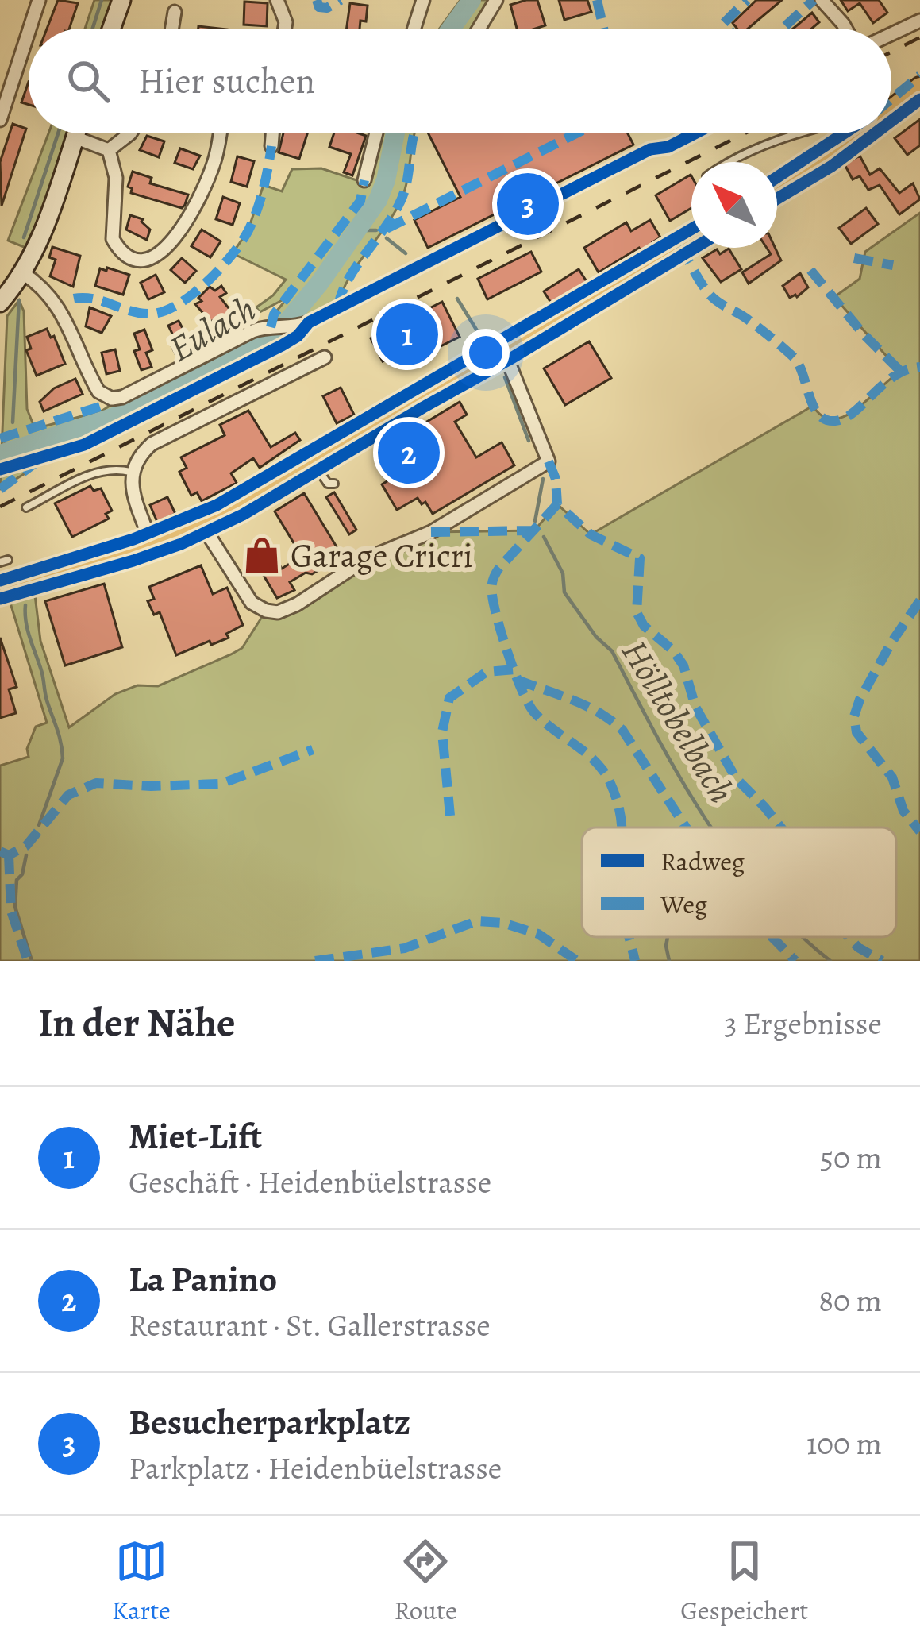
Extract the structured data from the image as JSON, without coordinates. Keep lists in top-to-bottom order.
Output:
{
  "water": ["Eulach", "Hölltobelbach"],
  "places": {
    "shop": ["Garage Cricri"]
  },
  "legend": ["Radweg", "Weg"],
  "north": "top left",
  "page": {
    "search": "Hier suchen",
    "pins": ["3", "1", "2"],
    "heading": ["In der Nähe", "3 Ergebnisse"],
    "list": [
      {
        "mark": "1",
        "name": "Miet-Lift",
        "note": "Geschäft · Heidenbüelstrasse",
        "value": "50 m"
      },
      {
        "mark": "2",
        "name": "La Panino",
        "note": "Restaurant · St. Gallerstrasse",
        "value": "80 m"
      },
      {
        "mark": "3",
        "name": "Besucherparkplatz",
        "note": "Parkplatz · Heidenbüelstrasse",
        "value": "100 m"
      }
    ],
    "nav": ["Karte", "Route", "Gespeichert"]
  }
}
